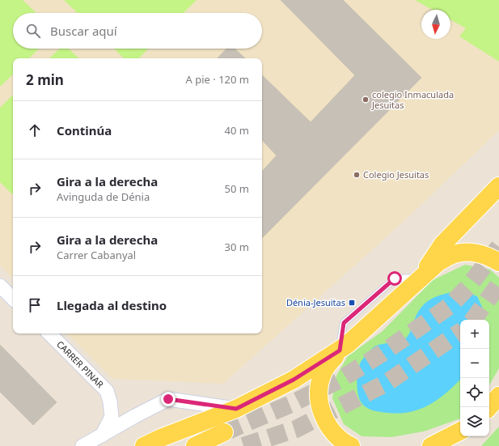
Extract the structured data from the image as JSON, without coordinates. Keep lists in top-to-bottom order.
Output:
{
  "streets": {
    "street": ["CARRER PINAR"]
  },
  "places": {
    "other": ["colegio Inmaculada Jesuitas", "Colegio Jesuitas"],
    "transit": ["Dénia-Jesuitas"]
  },
  "north": "bottom",
  "page": {
    "search": "Buscar aquí",
    "heading": ["2 min", "A pie · 120 m"],
    "list": [
      ["Continúa", "40 m"],
      ["Gira a la derecha", "Avinguda de Dénia", "50 m"],
      ["Gira a la derecha", "Carrer Cabanyal", "30 m"],
      "Llegada al destino"
    ],
    "map_buttons": ["+", "−"]
  }
}
